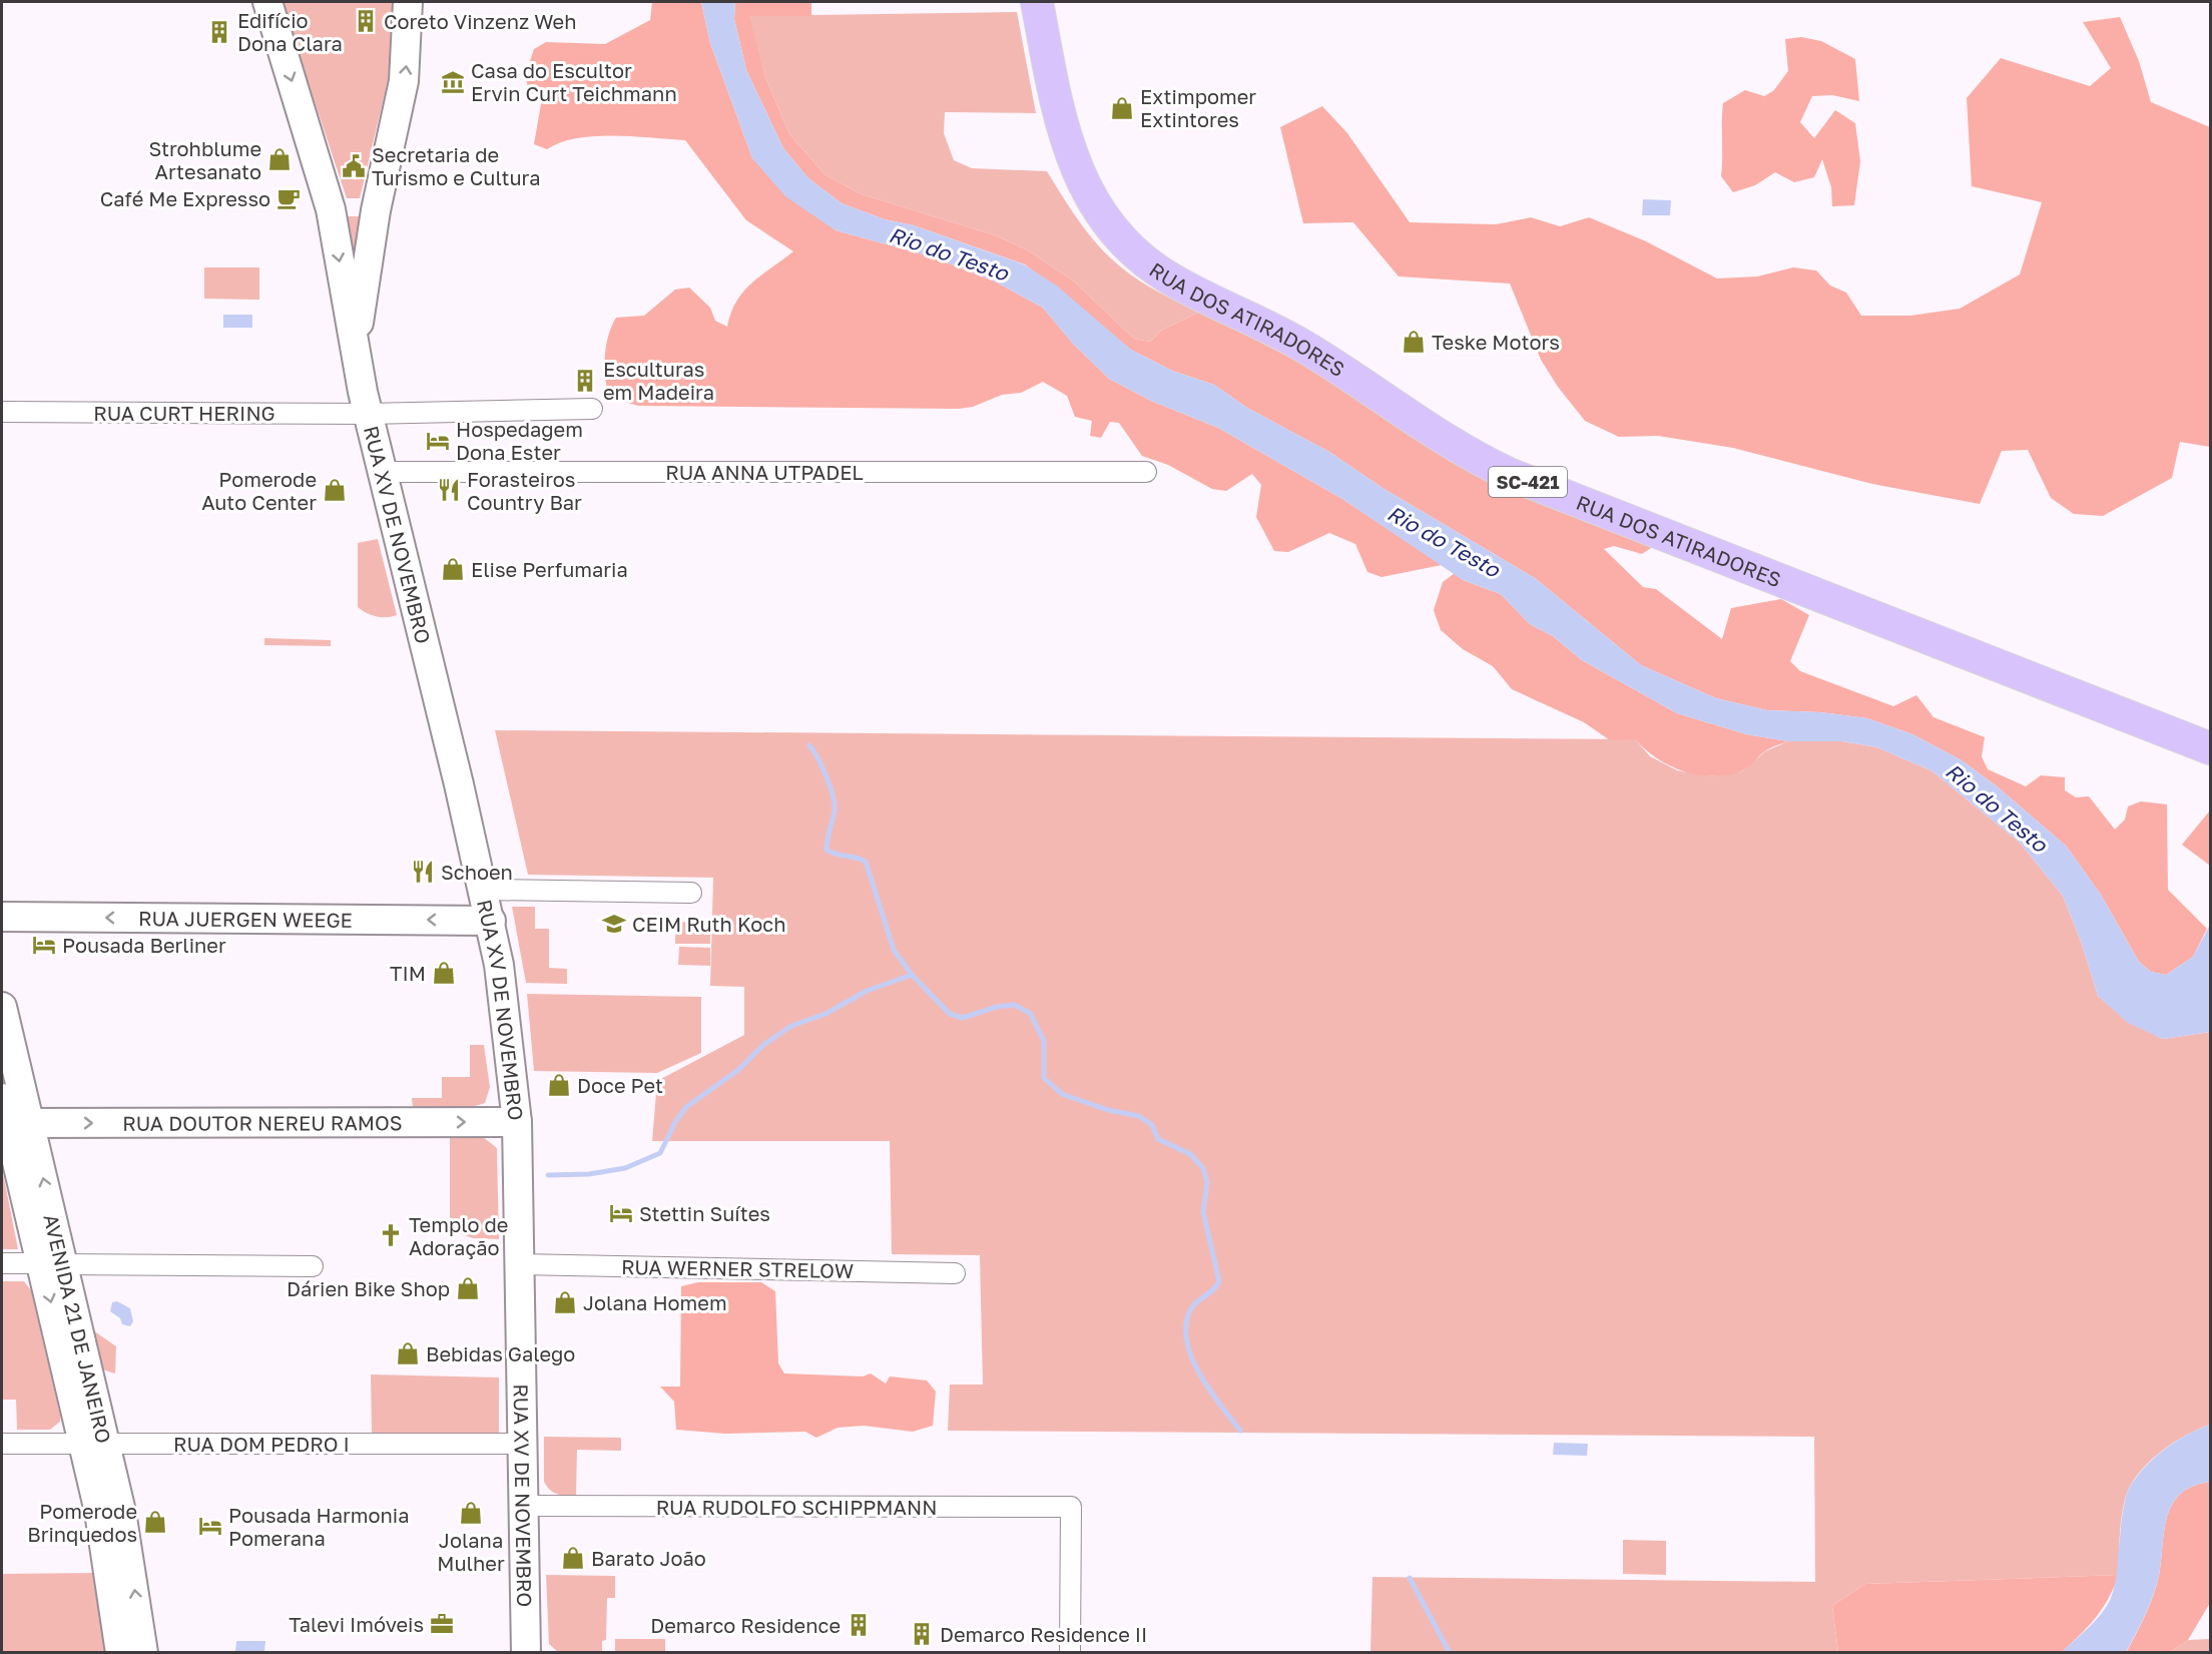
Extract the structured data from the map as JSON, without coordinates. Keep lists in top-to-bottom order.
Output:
{
  "streets": {
    "main road": [
      "RUA DOS ATIRADORES",
      "SC-421",
      "RUA XV DE NOVEMBRO",
      "RUA JUERGEN WEEGE",
      "RUA DOUTOR NEREU RAMOS",
      "AVENIDA 21 DE JANEIRO"
    ],
    "street": [
      "RUA CURT HERING",
      "RUA ANNA UTPADEL",
      "RUA WERNER STRELOW",
      "RUA DOM PEDRO I",
      "RUA RUDOLFO SCHIPPMANN"
    ]
  },
  "crossings": [
    ["RUA CURT HERING", "RUA XV DE NOVEMBRO"],
    ["RUA ANNA UTPADEL", "RUA XV DE NOVEMBRO"],
    ["RUA XV DE NOVEMBRO", "RUA JUERGEN WEEGE"],
    ["RUA XV DE NOVEMBRO", "RUA DOUTOR NEREU RAMOS"],
    ["RUA XV DE NOVEMBRO", "RUA WERNER STRELOW"],
    ["RUA XV DE NOVEMBRO", "RUA DOM PEDRO I"],
    ["RUA XV DE NOVEMBRO", "RUA RUDOLFO SCHIPPMANN"],
    ["RUA DOUTOR NEREU RAMOS", "AVENIDA 21 DE JANEIRO"],
    ["AVENIDA 21 DE JANEIRO", "RUA DOM PEDRO I"]
  ],
  "one_way": ["RUA JUERGEN WEEGE", "RUA DOUTOR NEREU RAMOS"],
  "water": ["Rio do Testo"],
  "places": {
    "building": [
      "Coreto Vinzenz Weh",
      "Edifício Dona Clara",
      "Esculturas em Madeira",
      "Demarco Residence",
      "Demarco Residence II"
    ],
    "museum": ["Casa do Escultor Ervin Curt Teichmann"],
    "shop": [
      "Extimpomer Extintores",
      "Strohblume Artesanato",
      "Teske Motors",
      "Pomerode Auto Center",
      "Elise Perfumaria",
      "TIM",
      "Doce Pet",
      "Dárien Bike Shop",
      "Jolana Homem",
      "Bebidas Galego",
      "Jolana Mulher",
      "Pomerode Brinquedos",
      "Barato João"
    ],
    "public building": ["Secretaria de Turismo e Cultura"],
    "cafe": ["Café Me Expresso"],
    "hotel": [
      "Hospedagem Dona Ester",
      "Pousada Berliner",
      "Stettin Suítes",
      "Pousada Harmonia Pomerana"
    ],
    "restaurant": ["Forasteiros Country Bar", "Schoen"],
    "school or university": ["CEIM Ruth Koch"],
    "church": ["Templo de Adoração"],
    "office": ["Talevi Imóveis"]
  }
}
